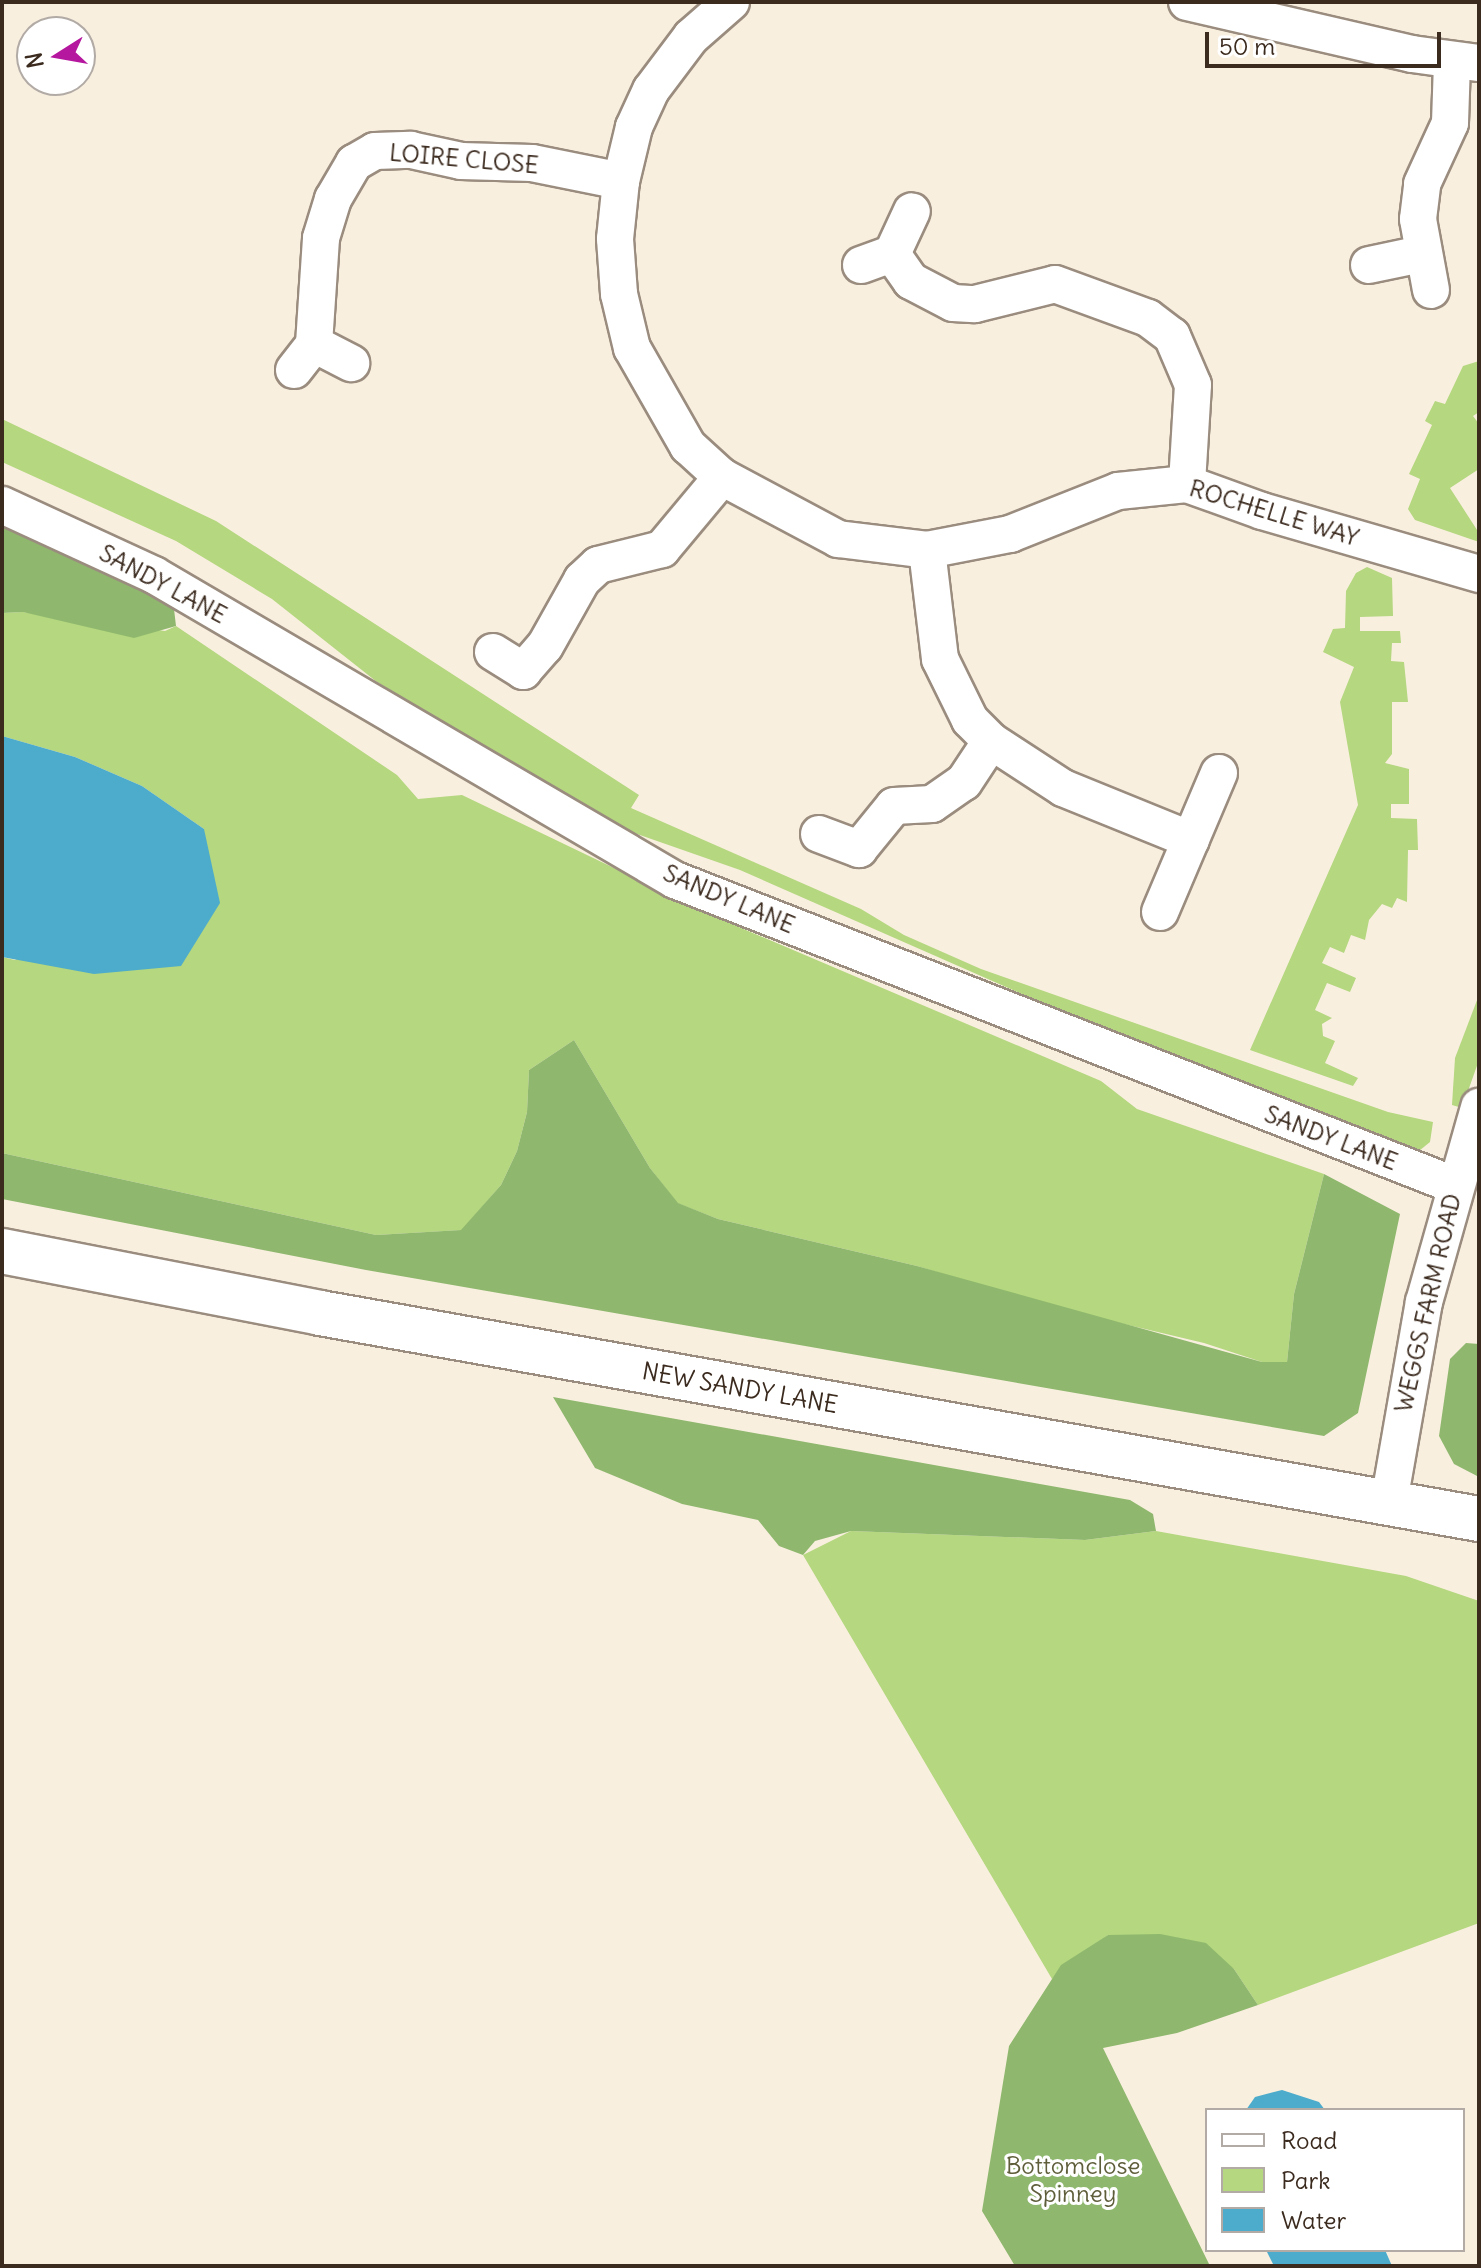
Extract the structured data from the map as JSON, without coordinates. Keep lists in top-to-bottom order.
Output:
{
  "streets": {
    "street": [
      "LOIRE CLOSE",
      "ROCHELLE WAY",
      "SANDY LANE",
      "WEGGS FARM ROAD",
      "NEW SANDY LANE"
    ]
  },
  "crossings": [
    ["LOIRE CLOSE", "ROCHELLE WAY"],
    ["SANDY LANE", "WEGGS FARM ROAD"],
    ["WEGGS FARM ROAD", "NEW SANDY LANE"]
  ],
  "parks": ["Bottomclose Spinney"],
  "legend": ["Road", "Park", "Water"],
  "scale_bar": "50 m",
  "north": "left"
}
